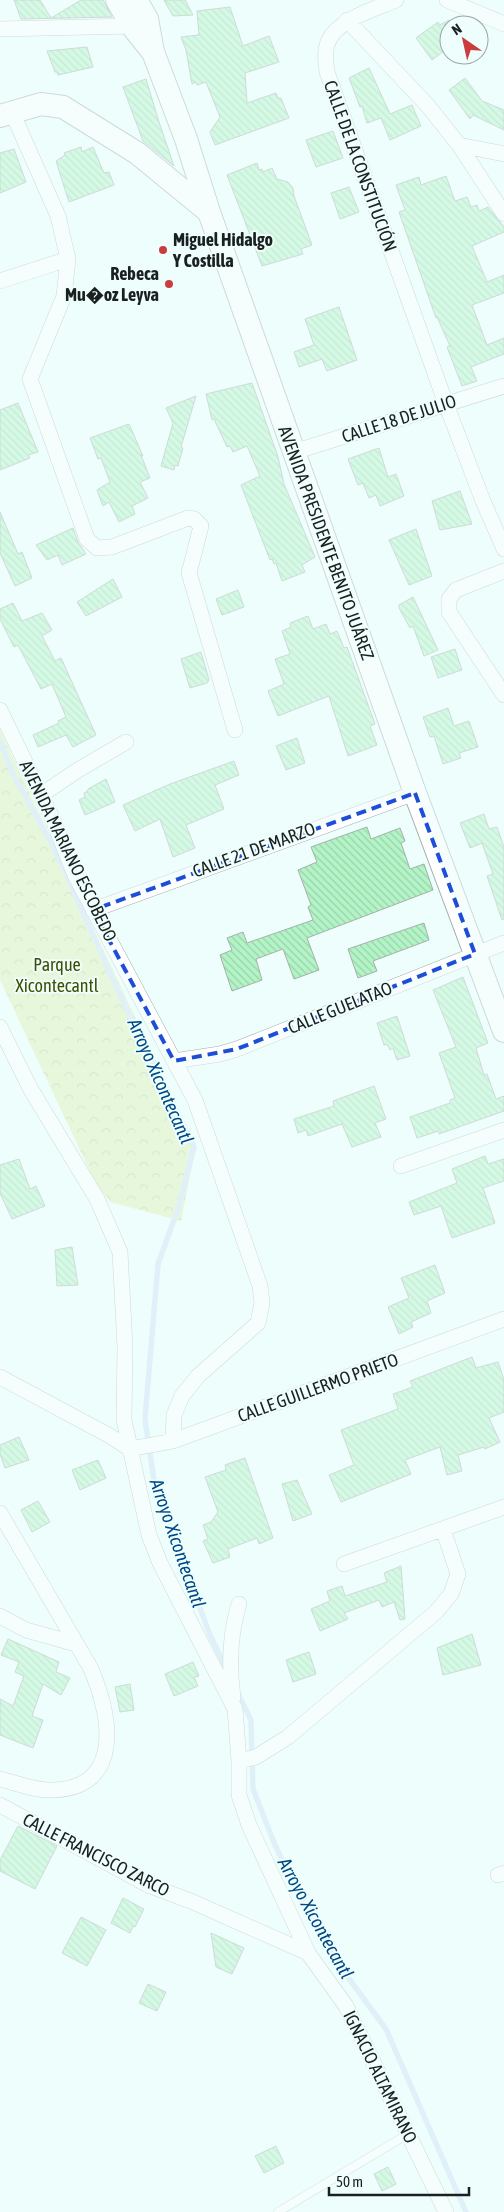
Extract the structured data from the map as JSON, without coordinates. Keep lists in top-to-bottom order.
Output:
{
  "streets": {
    "street": [
      "CALLE DE LA CONSTITUCIÓN",
      "CALLE 18 DE JULIO",
      "AVENIDA PRESIDENTE BENITO JUÁREZ",
      "CALLE 21 DE MARZO",
      "AVENIDA MARIANO ESCOBEDO",
      "CALLE GUELATAO",
      "CALLE GUILLERMO PRIETO",
      "CALLE FRANCISCO ZARCO",
      "IGNACIO ALTAMIRANO"
    ]
  },
  "crossings": [
    ["CALLE DE LA CONSTITUCIÓN", "CALLE 18 DE JULIO"],
    ["CALLE 18 DE JULIO", "AVENIDA PRESIDENTE BENITO JUÁREZ"],
    ["AVENIDA PRESIDENTE BENITO JUÁREZ", "CALLE 21 DE MARZO"],
    ["AVENIDA PRESIDENTE BENITO JUÁREZ", "CALLE GUELATAO"],
    ["CALLE 21 DE MARZO", "AVENIDA MARIANO ESCOBEDO"],
    ["AVENIDA MARIANO ESCOBEDO", "CALLE GUELATAO"],
    ["AVENIDA MARIANO ESCOBEDO", "CALLE GUILLERMO PRIETO"],
    ["CALLE FRANCISCO ZARCO", "IGNACIO ALTAMIRANO"]
  ],
  "water": ["Arroyo Xicontecantl"],
  "parks": ["Parque Xicontecantl"],
  "places": ["Miguel Hidalgo Y Costilla", "Rebeca Mu�oz Leyva"],
  "scale_bar": "50 m",
  "north": "top left"
}
